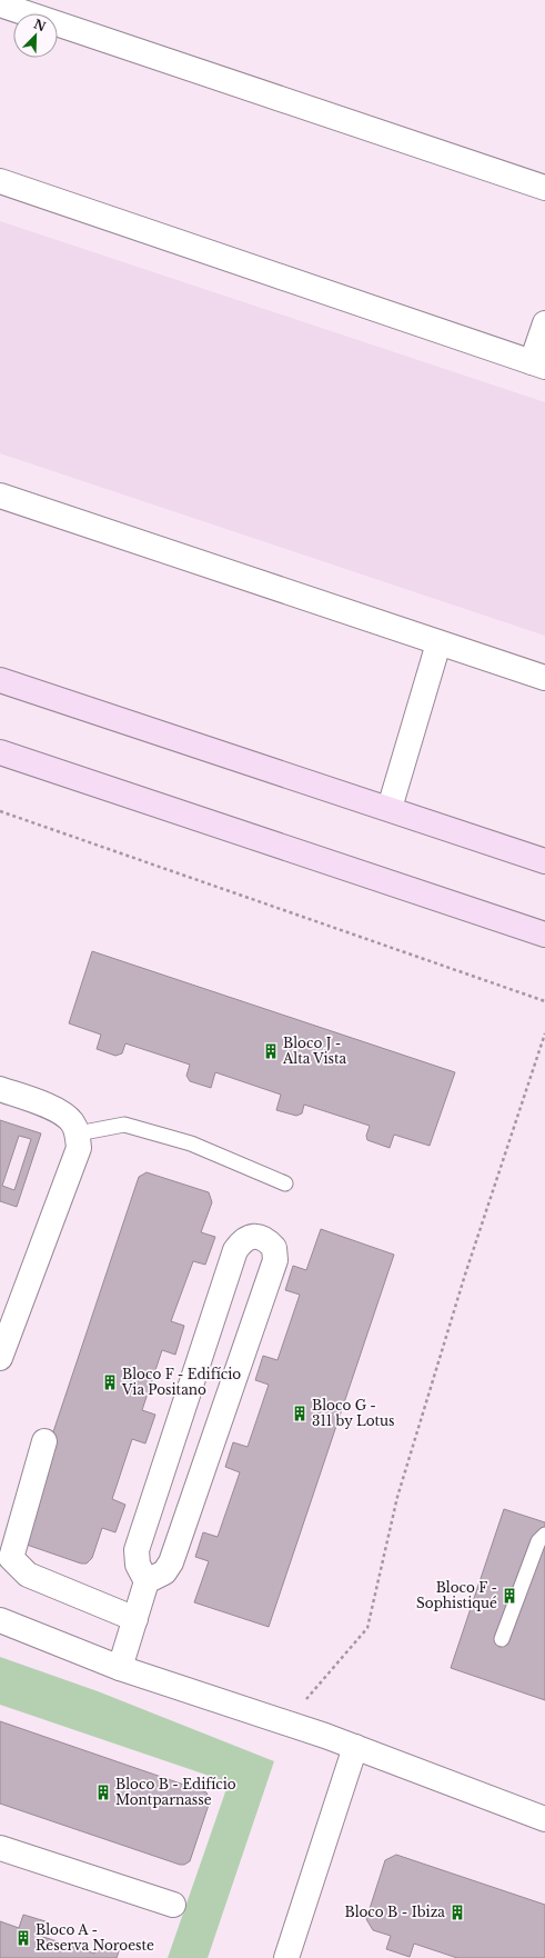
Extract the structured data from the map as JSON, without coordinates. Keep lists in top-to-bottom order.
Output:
{
  "places": {
    "building": [
      "Bloco J - Alta Vista",
      "Bloco F - Edifício Via Positano",
      "Bloco G - 311 by Lotus",
      "Bloco F - Sophistiqué",
      "Bloco B - Edifício Montparnasse",
      "Bloco B - Ibiza",
      "Bloco A - Reserva Noroeste"
    ]
  },
  "north": "top right"
}
